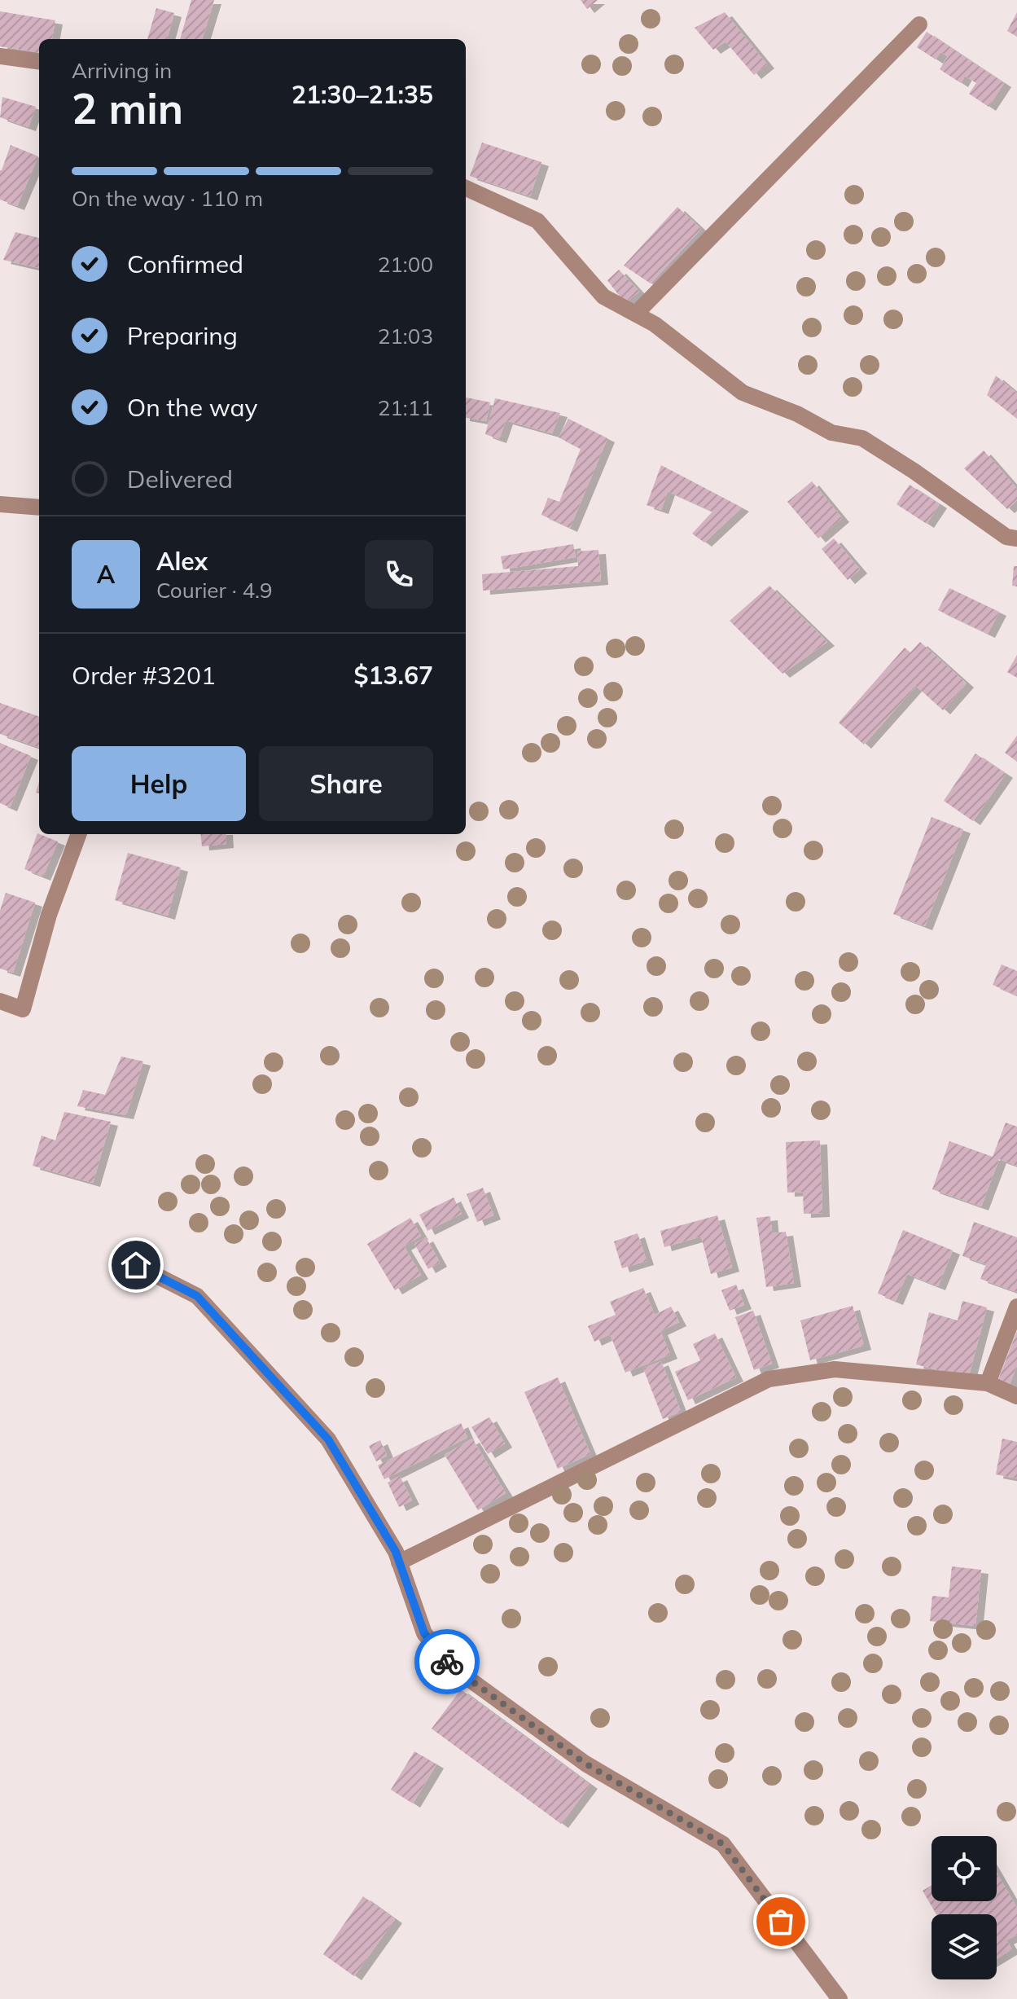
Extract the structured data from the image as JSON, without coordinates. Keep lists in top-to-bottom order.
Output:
{
  "page": {
    "heading": ["2 min", "Arriving in", "21:30–21:35"],
    "panel": [
      "Alex",
      "Courier · 4.9",
      "Order #3201",
      "$13.67"
    ],
    "bar": "On the way · 110 m",
    "list": [
      ["Confirmed", "21:00"],
      ["Preparing", "21:03"],
      ["On the way", "21:11"],
      "Delivered"
    ],
    "round": "A",
    "buttons": ["Help", "Share"]
  }
}
